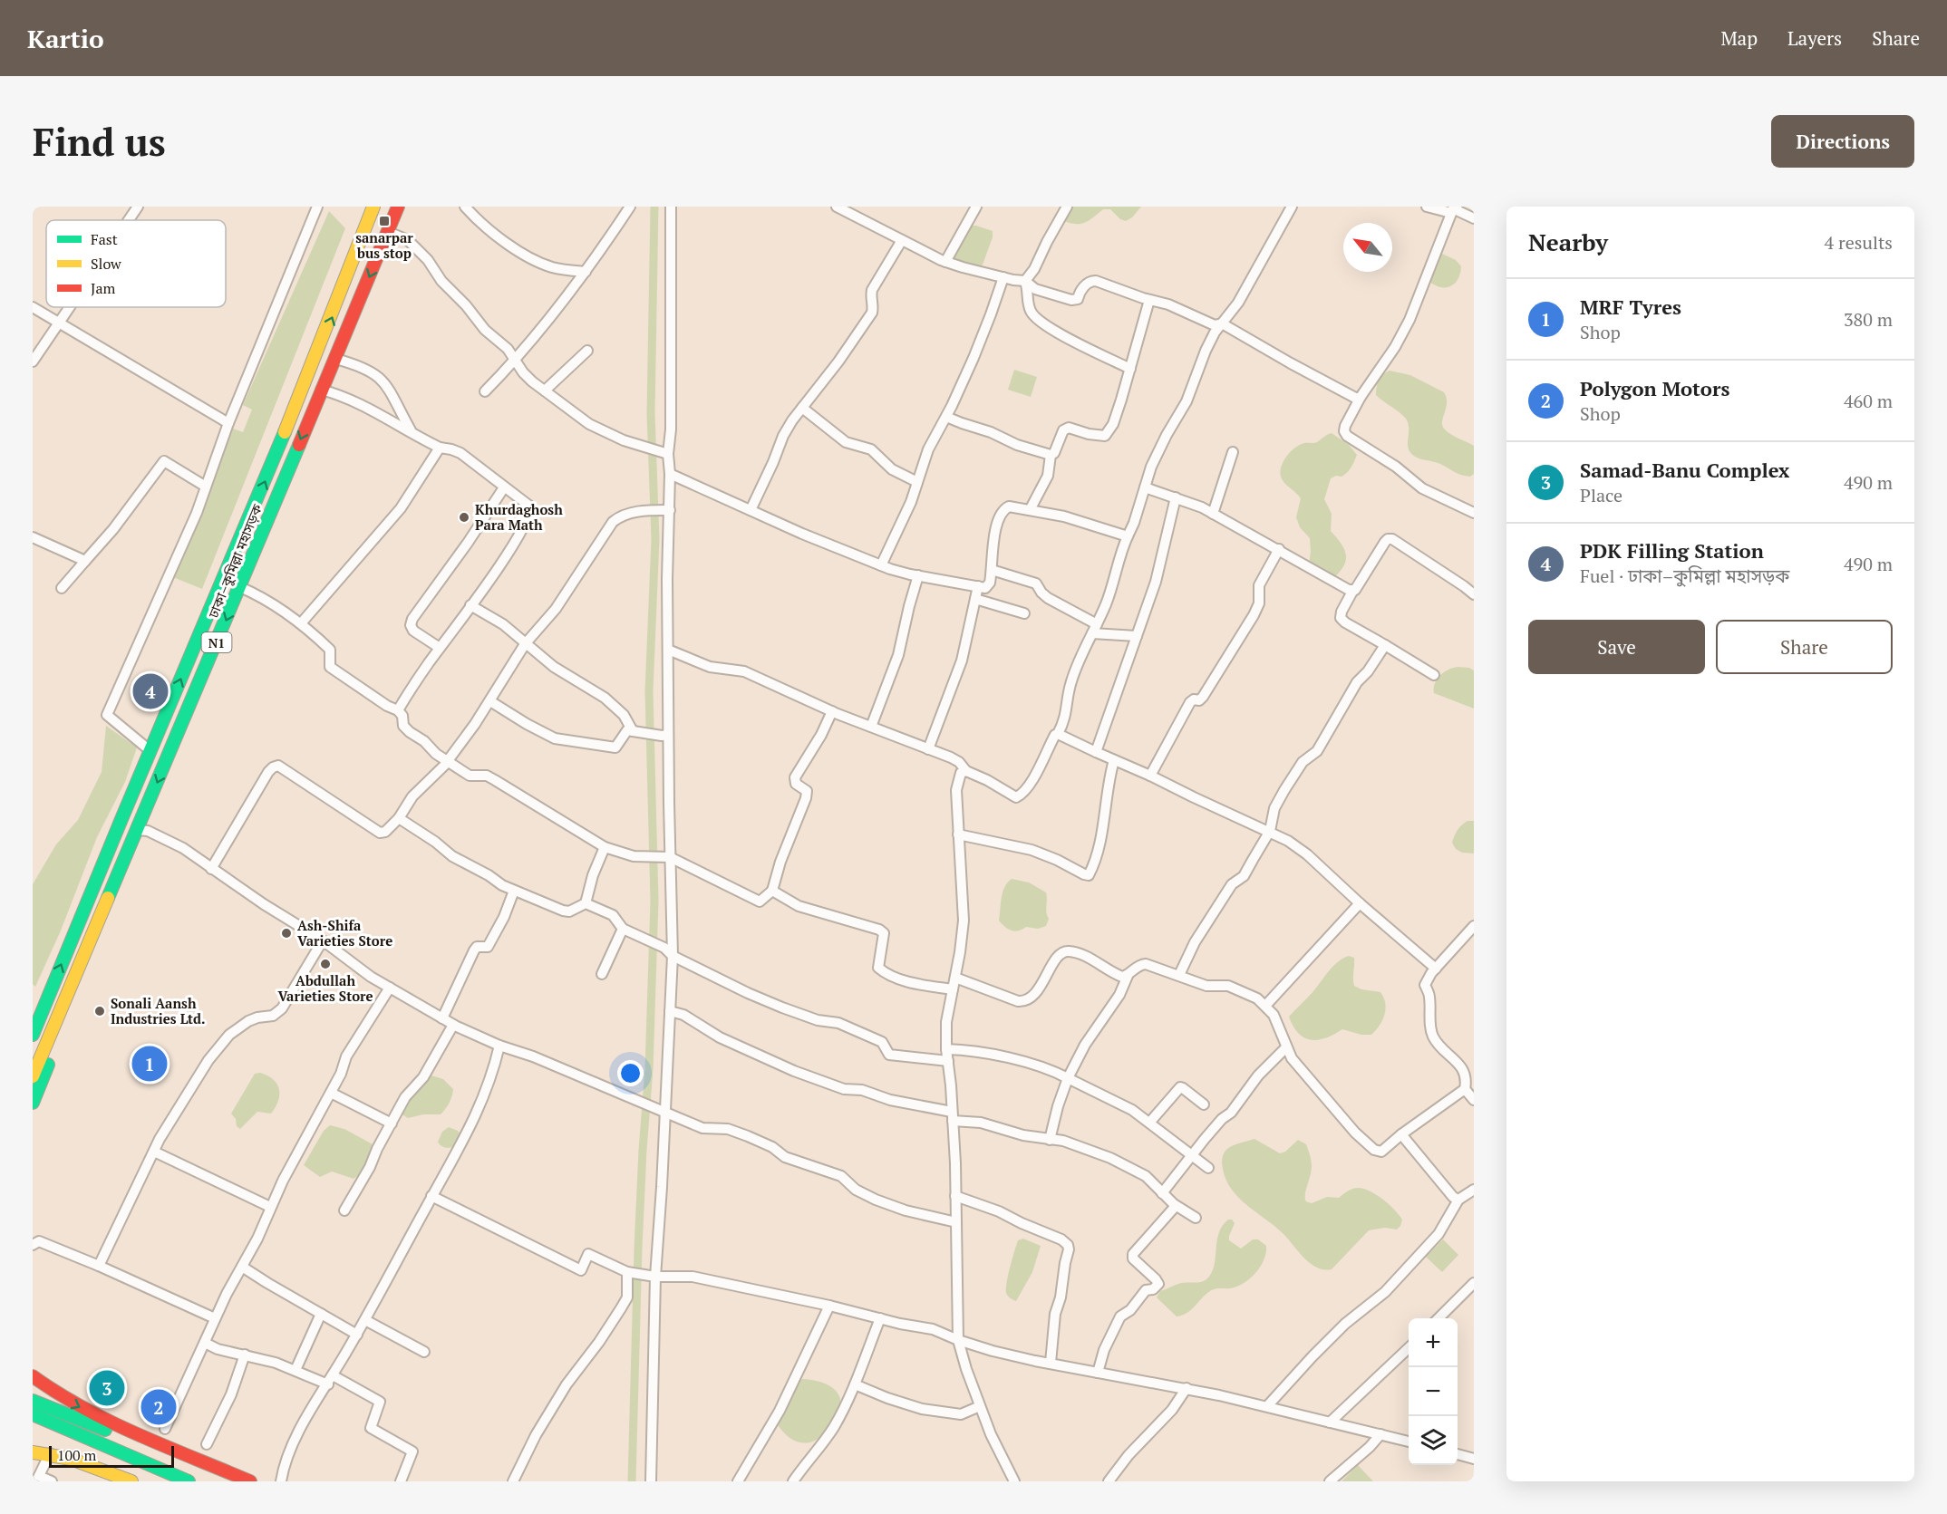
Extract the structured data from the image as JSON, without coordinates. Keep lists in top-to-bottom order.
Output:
{
  "streets": {
    "main road": ["ঢাকা–কুমিল্লা মহাসড়ক", "N1"]
  },
  "places": {
    "transit": ["sanarpar bus stop"],
    "other": [
      "Khurdaghosh Para Math",
      "Ash-Shifa Varieties Store",
      "Abdullah Varieties Store",
      "Sonali Aansh Industries Ltd."
    ]
  },
  "legend": ["Fast", "Slow", "Jam"],
  "scale_bar": "100 m",
  "north": "top left",
  "page": {
    "header": "Kartio",
    "nav": ["Map", "Layers", "Share"],
    "buttons": [
      "Directions",
      ["Save", "Share"]
    ],
    "title": "Find us",
    "heading": ["Nearby", "4 results"],
    "list": [
      {
        "mark": "1",
        "name": "MRF Tyres",
        "note": "Shop",
        "value": "380 m"
      },
      {
        "mark": "2",
        "name": "Polygon Motors",
        "note": "Shop",
        "value": "460 m"
      },
      {
        "mark": "3",
        "name": "Samad-Banu Complex",
        "note": "Place",
        "value": "490 m"
      },
      {
        "mark": "4",
        "name": "PDK Filling Station",
        "note": "Fuel · ঢাকা–কুমিল্লা মহাসড়ক",
        "value": "490 m"
      }
    ],
    "pins": [
      "4",
      "1",
      "3",
      "2"
    ],
    "map_buttons": ["+", "−"],
    "scale": "100 m"
  }
}
